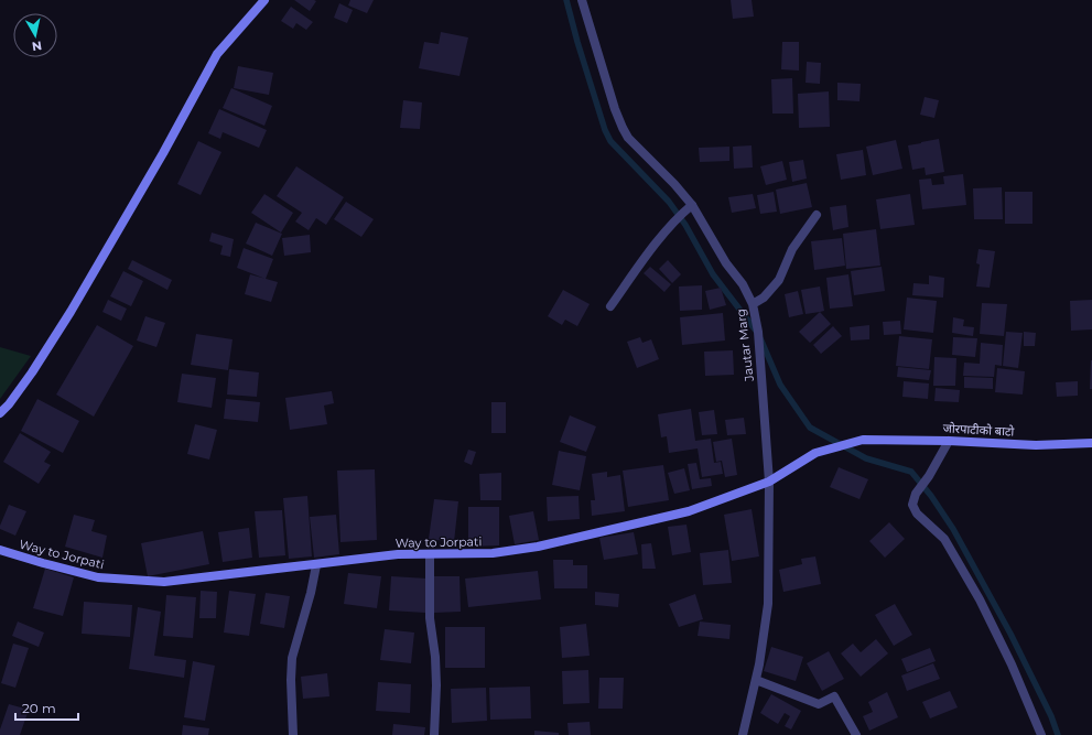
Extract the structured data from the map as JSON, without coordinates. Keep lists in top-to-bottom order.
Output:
{
  "streets": {
    "street": ["Jautar Marg", "जोरपाटीको बाटो", "Way to Jorpati"]
  },
  "crossings": [
    ["Jautar Marg", "Way to Jorpati"],
    ["जोरपाटीको बाटो", "Way to Jorpati"]
  ],
  "scale_bar": "20 m",
  "north": "bottom"
}
